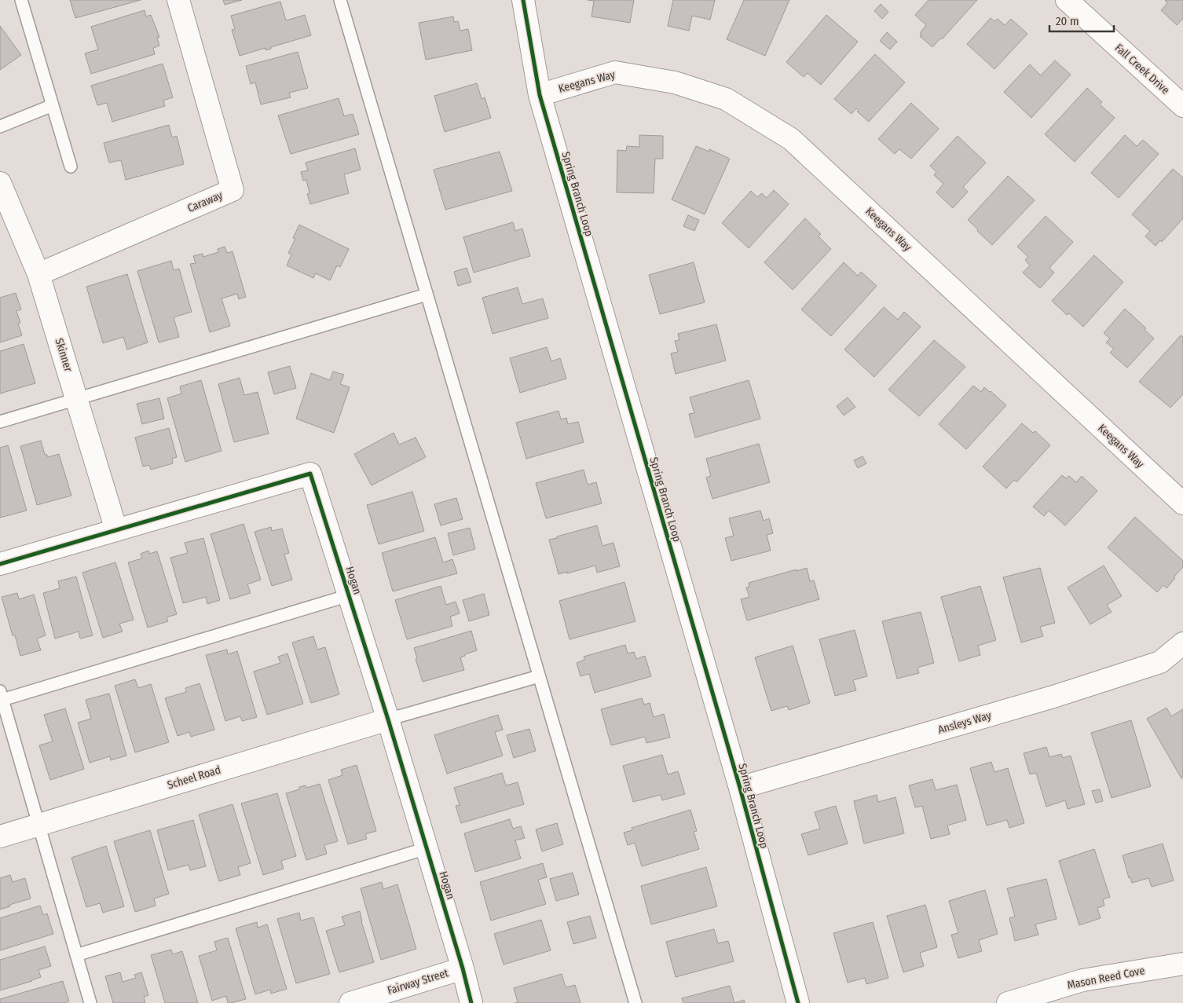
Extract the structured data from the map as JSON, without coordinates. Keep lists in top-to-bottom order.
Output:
{
  "streets": {
    "street": [
      "Fall Creek Drive",
      "Keegans Way",
      "Spring Branch Loop",
      "Caraway",
      "Skinner",
      "Hogan",
      "Ansleys Way",
      "Scheel Road",
      "Mason Reed Cove",
      "Fairway Street"
    ]
  },
  "crossings": [
    ["Keegans Way", "Spring Branch Loop"],
    ["Spring Branch Loop", "Ansleys Way"],
    ["Caraway", "Skinner"],
    ["Skinner", "Hogan"],
    ["Hogan", "Scheel Road"],
    ["Hogan", "Fairway Street"]
  ],
  "scale_bar": "20 m"
}
